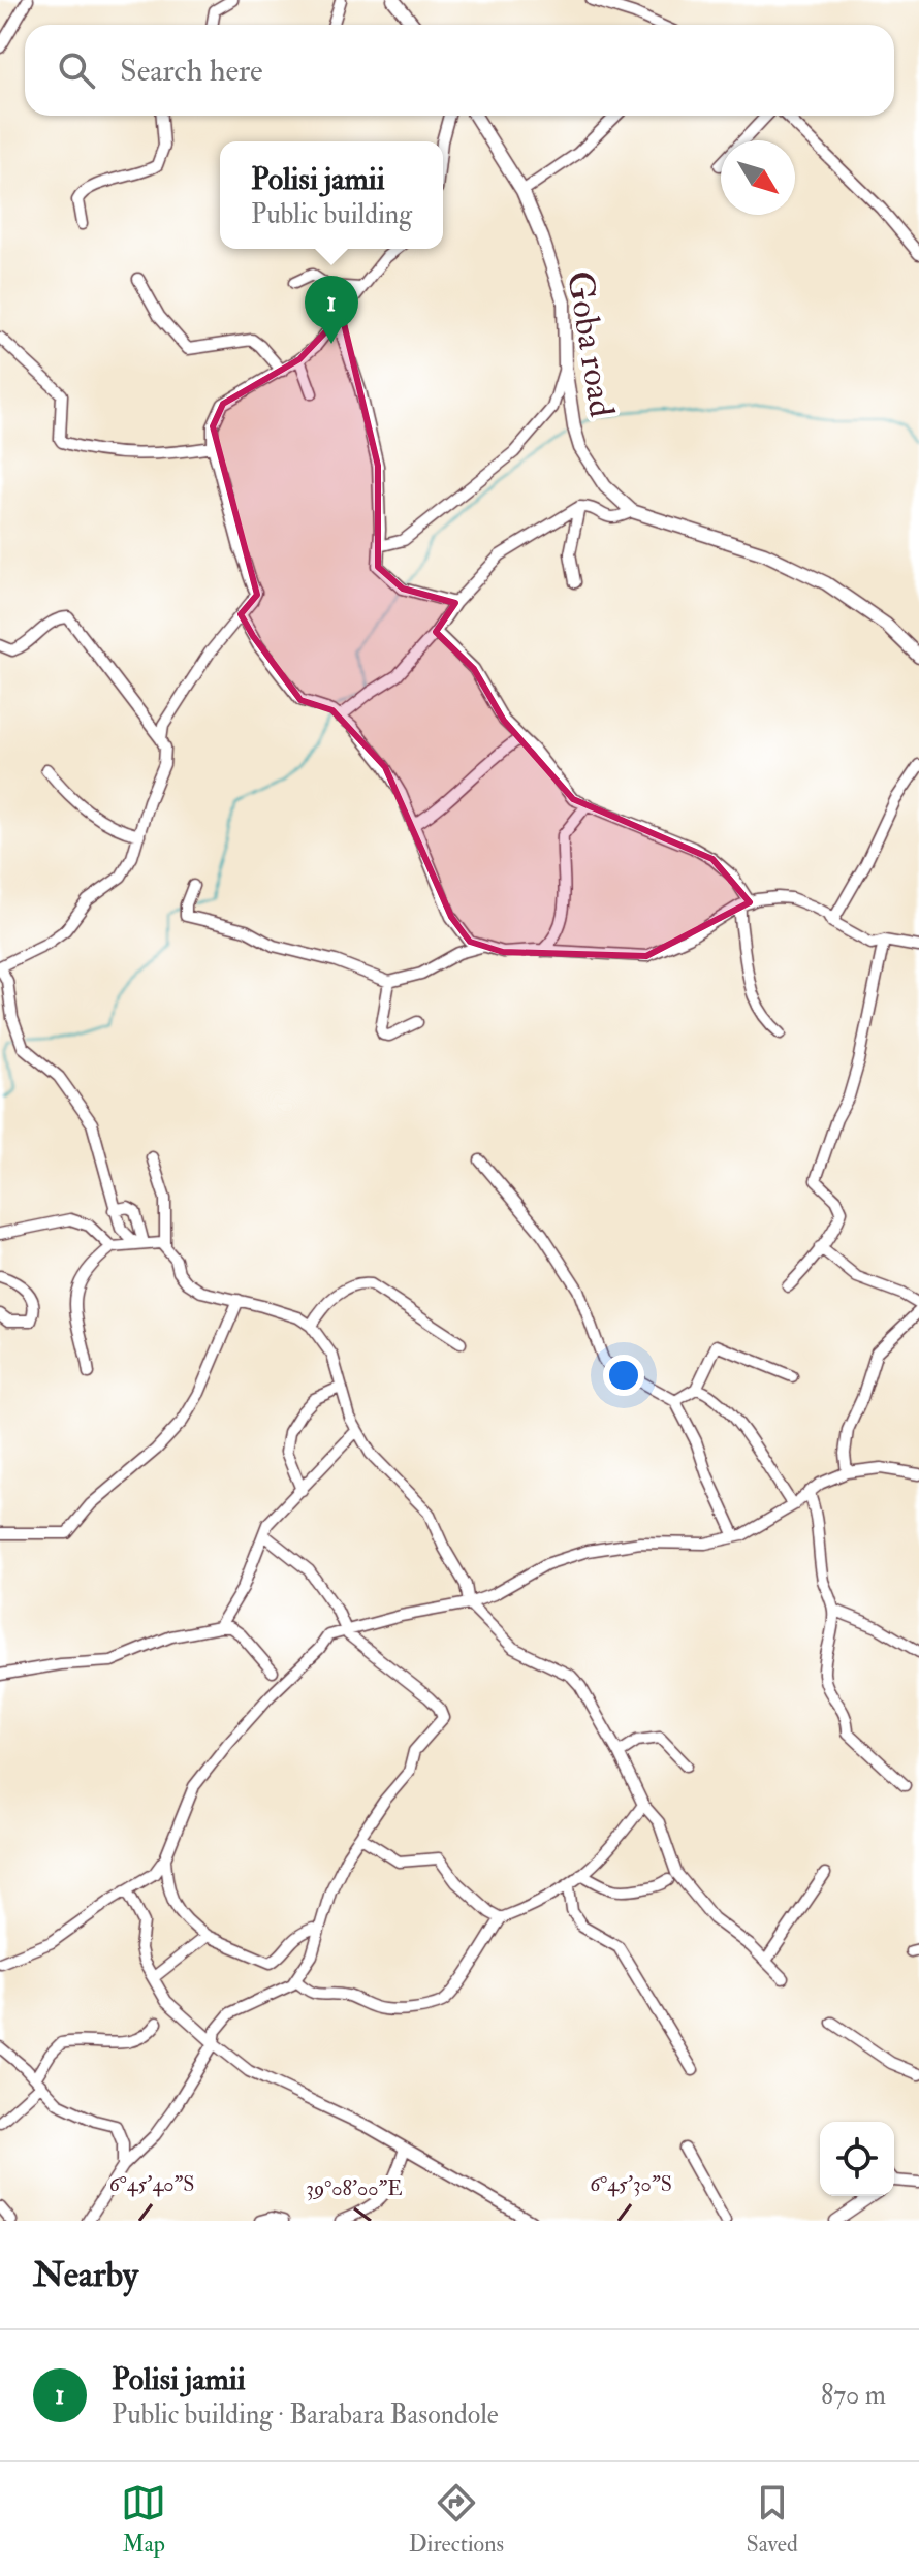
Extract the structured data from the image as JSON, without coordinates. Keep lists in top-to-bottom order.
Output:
{
  "streets": {
    "main road": ["Goba road"]
  },
  "north": "bottom right",
  "page": {
    "search": "Search here",
    "popup": ["Polisi jamii", "Public building"],
    "pins": "1",
    "heading": "Nearby",
    "list": [
      {
        "mark": "1",
        "name": "Polisi jamii",
        "note": "Public building · Barabara Basondole",
        "value": "870 m"
      }
    ],
    "nav": ["Map", "Directions", "Saved"]
  },
  "coordinates": ["6°45'40\"S", "6°45'30\"S", "39°08'00\"E"]
}
